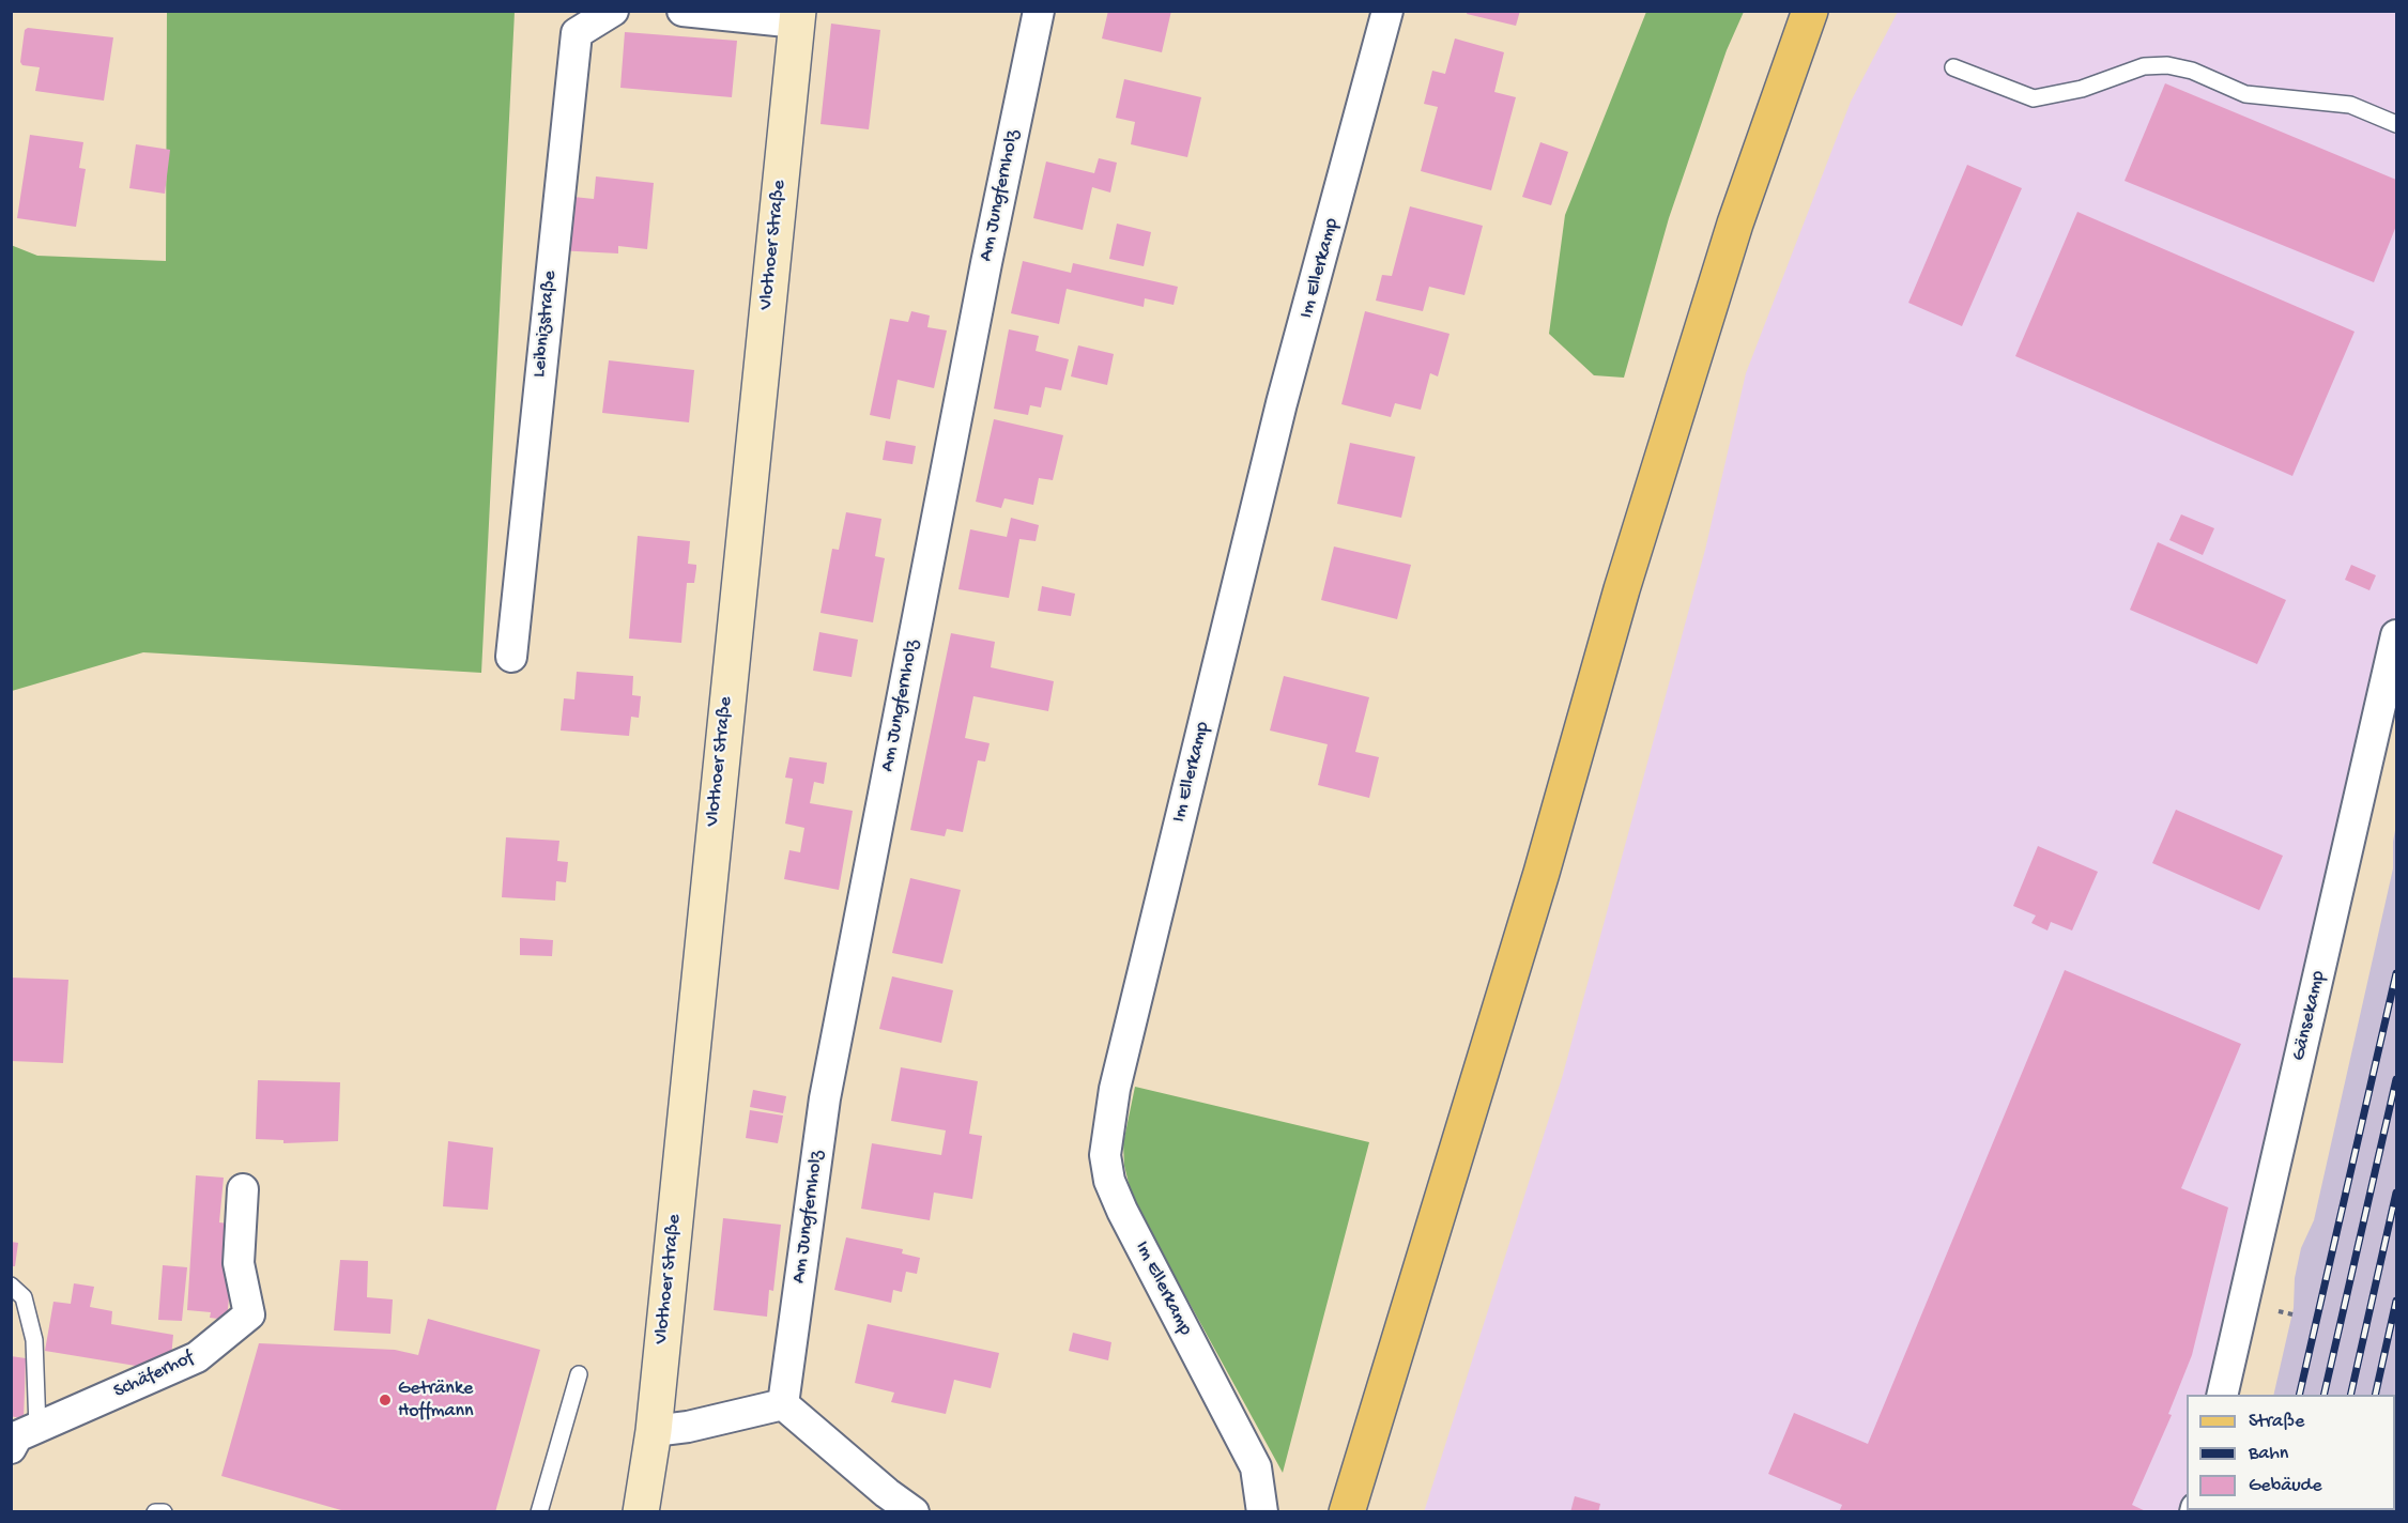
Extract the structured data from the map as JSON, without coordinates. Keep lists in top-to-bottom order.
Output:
{
  "streets": {
    "street": [
      "Am Jungfernholz",
      "Vlothoer Straße",
      "Im Ellerkamp",
      "Leibnizstraße",
      "Gänsekamp",
      "Schäferhof"
    ]
  },
  "places": ["Getränke Hoffmann"],
  "legend": ["Straße", "Bahn", "Gebäude"]
}
